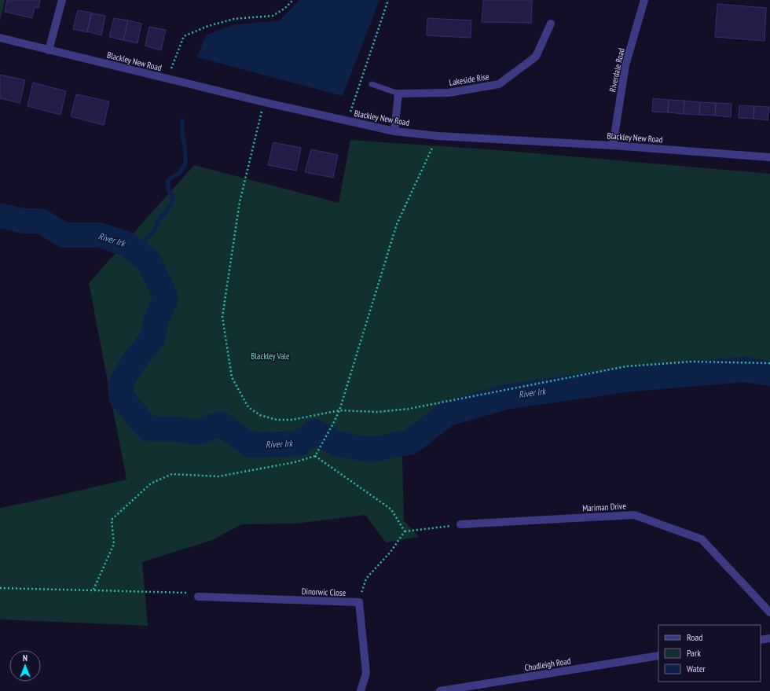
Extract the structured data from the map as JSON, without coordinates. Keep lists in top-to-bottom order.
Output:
{
  "streets": {
    "street": [
      "Blackley New Road",
      "Riverdale Road",
      "Lakeside Rise",
      "Mariman Drive",
      "Dinorwic Close",
      "Chudleigh Road"
    ]
  },
  "crossings": [
    ["Blackley New Road", "Riverdale Road"]
  ],
  "water": ["River Irk"],
  "parks": ["Blackley Vale"],
  "legend": ["Road", "Park", "Water"],
  "north": "top"
}
